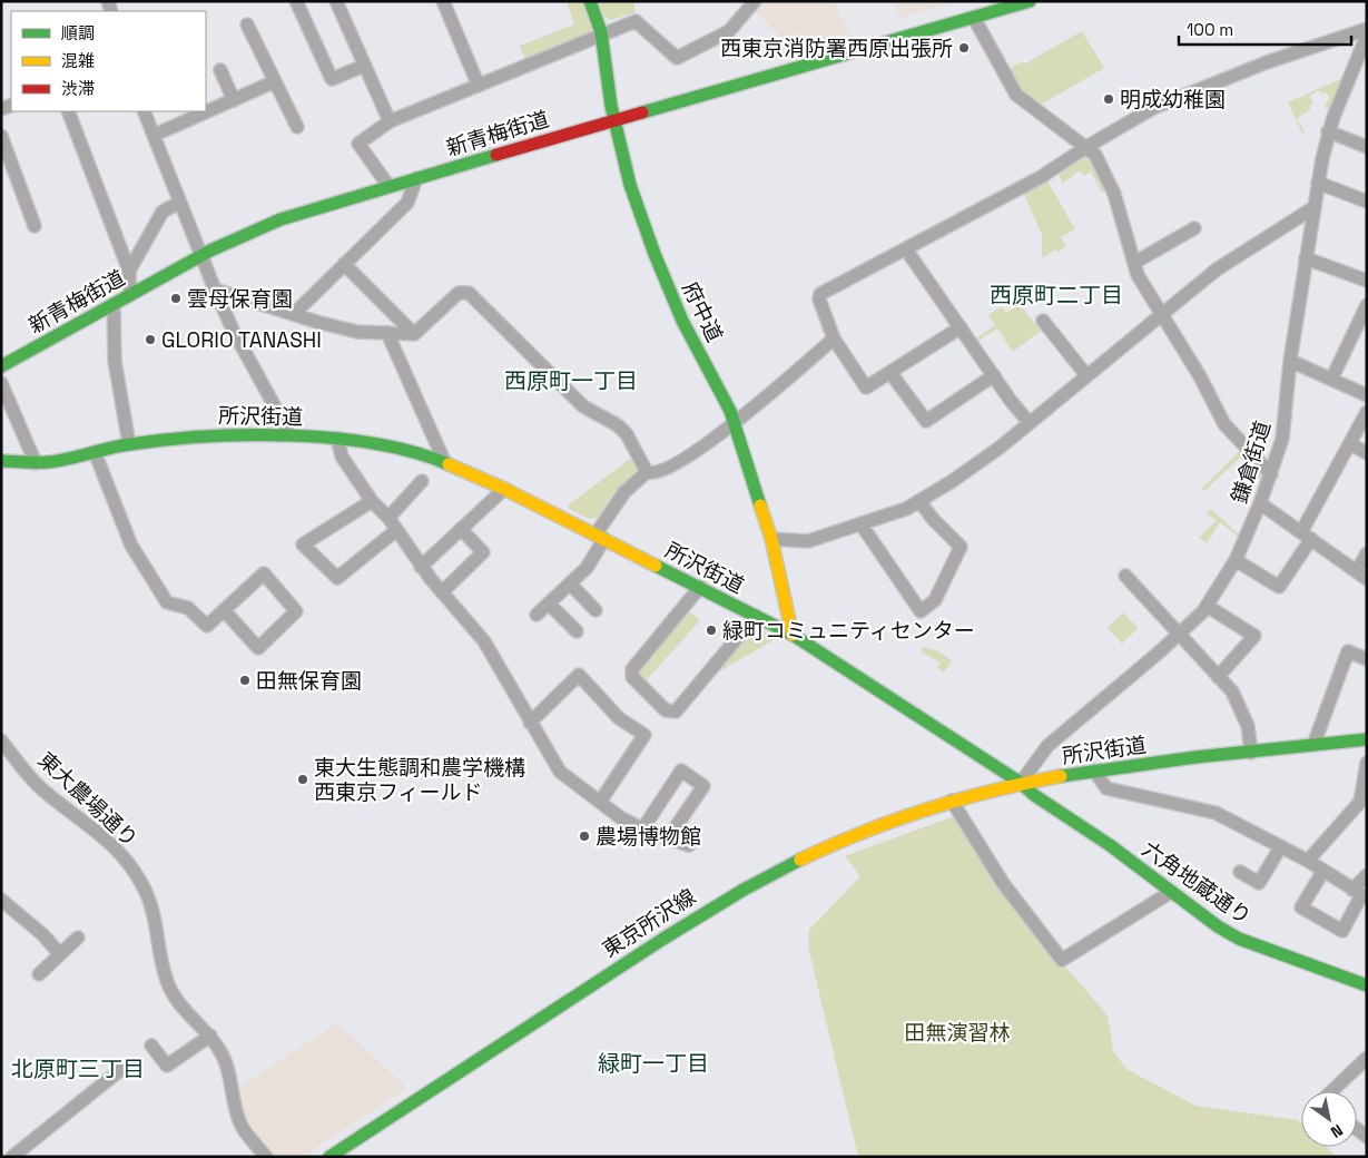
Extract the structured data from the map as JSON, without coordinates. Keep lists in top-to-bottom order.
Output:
{
  "streets": {
    "main road": [
      "新青梅街道",
      "府中道",
      "所沢街道",
      "六角地蔵通り",
      "東京所沢線"
    ],
    "street": ["鎌倉街道", "東大農場通り"]
  },
  "crossings": [
    ["新青梅街道", "府中道"],
    ["府中道", "所沢街道"],
    ["所沢街道", "鎌倉街道"],
    ["所沢街道", "六角地蔵通り"],
    ["所沢街道", "東京所沢線"],
    ["鎌倉街道", "六角地蔵通り"],
    ["鎌倉街道", "東京所沢線"],
    ["六角地蔵通り", "東京所沢線"]
  ],
  "districts": [
    "西原町二丁目",
    "西原町一丁目",
    "緑町一丁目",
    "北原町三丁目"
  ],
  "parks": ["田無演習林"],
  "places": [
    "西東京消防署西原出張所",
    "明成幼稚園",
    "雲母保育園",
    "GLORIO TANASHI",
    "緑町コミュニティセンター",
    "田無保育園",
    "東大生態調和農学機構 西東京フィールド",
    "農場博物館"
  ],
  "legend": ["順調", "混雑", "渋滞"],
  "scale_bar": "100 m",
  "north": "bottom right"
}
